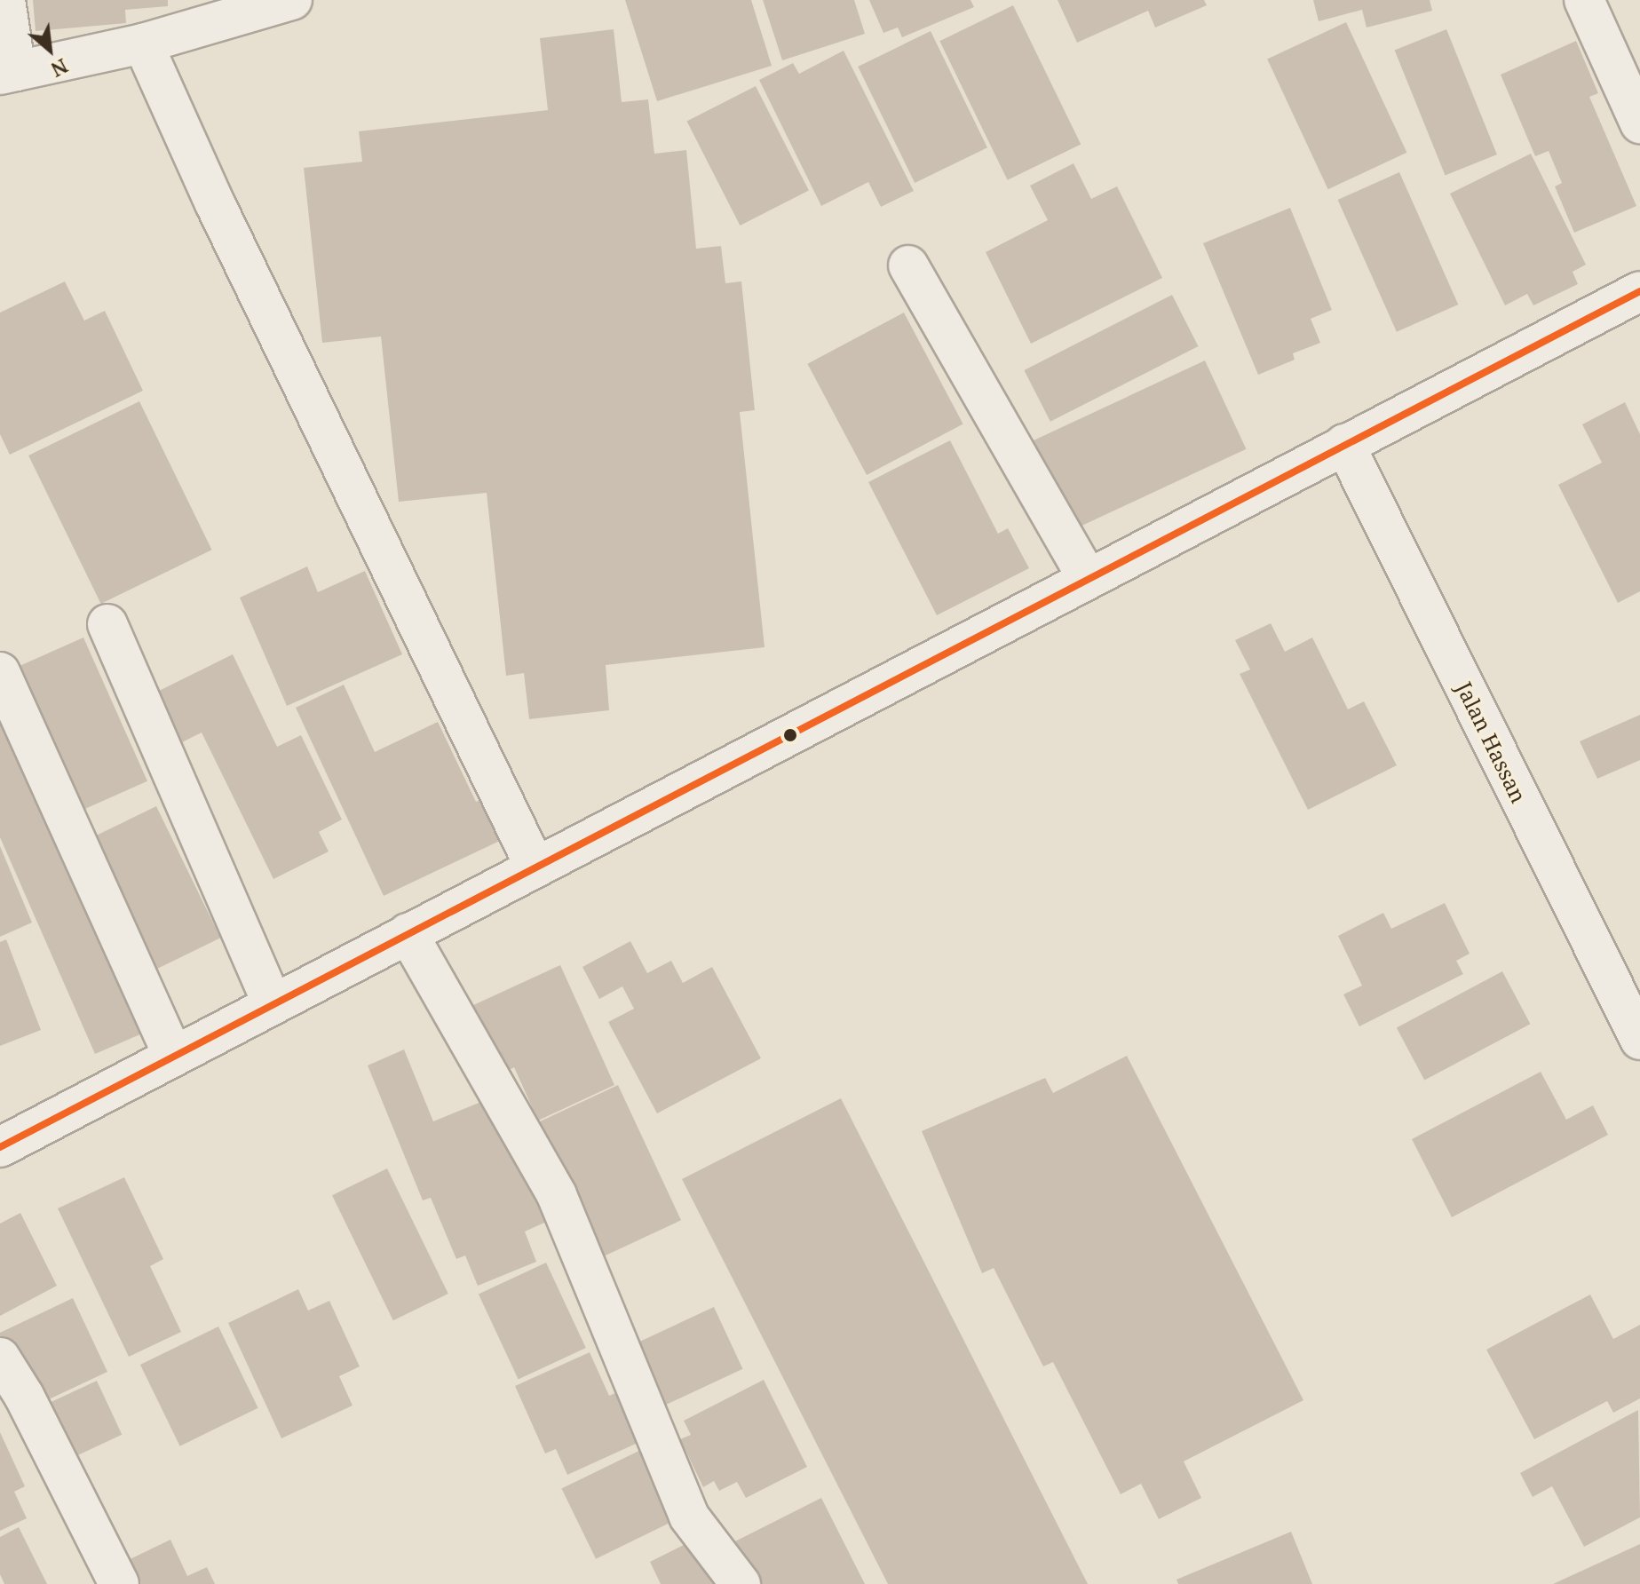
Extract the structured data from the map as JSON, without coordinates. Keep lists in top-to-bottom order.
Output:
{
  "streets": {
    "street": ["Jalan Hassan"]
  },
  "north": "bottom right"
}
